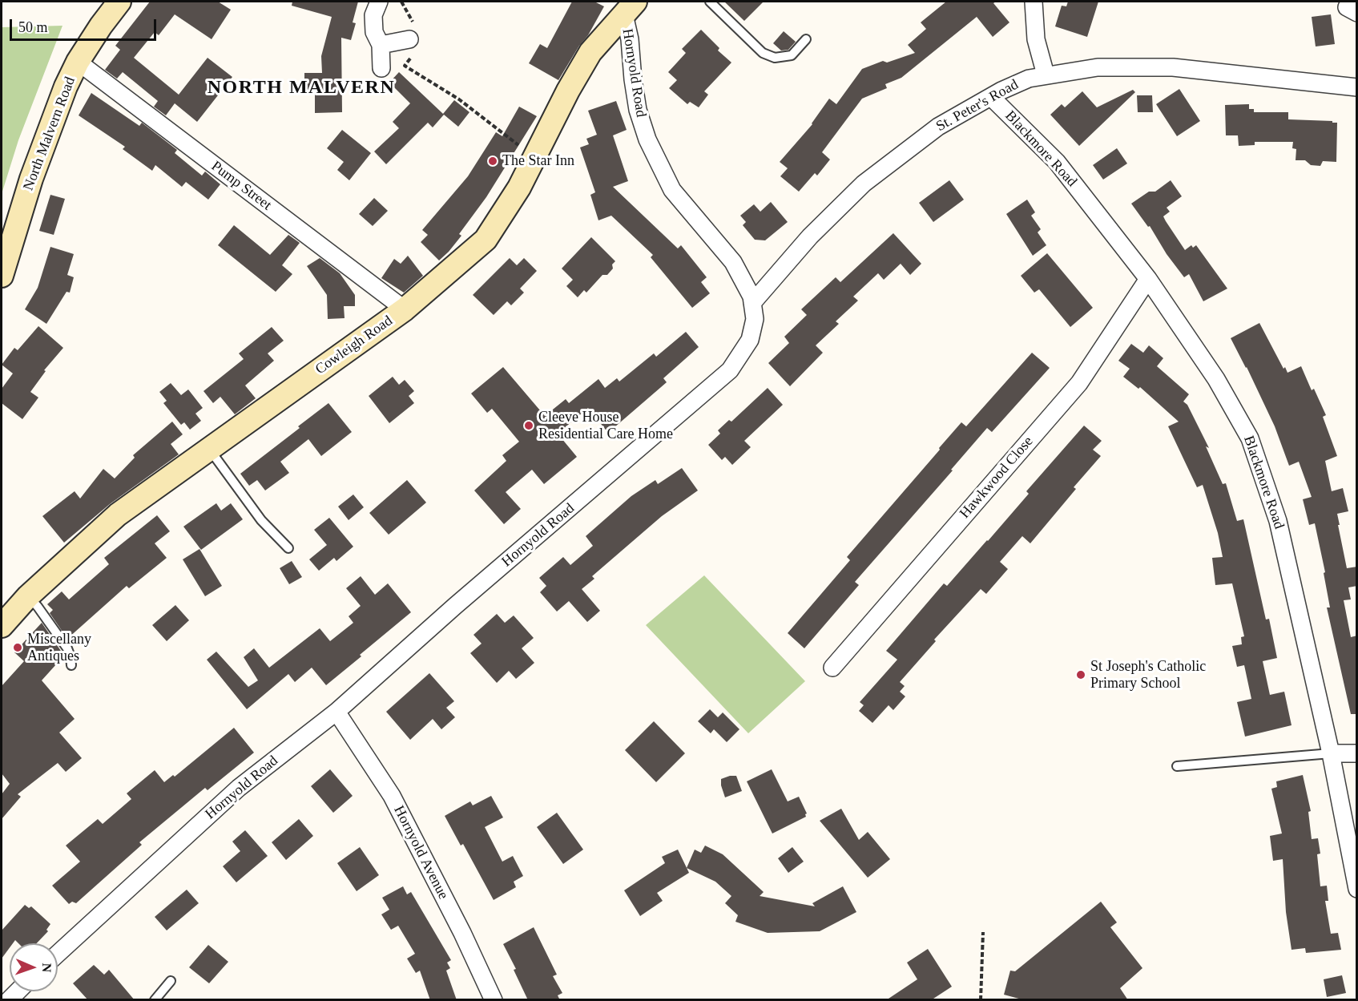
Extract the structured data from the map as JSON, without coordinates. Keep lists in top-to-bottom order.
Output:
{
  "streets": {
    "main road": ["North Malvern Road", "Cowleigh Road"],
    "street": [
      "Hornyold Road",
      "St. Peter's Road",
      "Blackmore Road",
      "Pump Street",
      "Hawkwood Close",
      "Hornyold Avenue"
    ]
  },
  "crossings": [
    ["Hornyold Road", "St. Peter's Road"],
    ["Hornyold Road", "Cowleigh Road"],
    ["Hornyold Road", "Hornyold Avenue"],
    ["St. Peter's Road", "Blackmore Road"],
    ["North Malvern Road", "Pump Street"],
    ["Blackmore Road", "Hawkwood Close"],
    ["Pump Street", "Cowleigh Road"]
  ],
  "districts": ["NORTH MALVERN"],
  "places": [
    "The Star Inn",
    "Cleeve House Residential Care Home",
    "Miscellany Antiques",
    "St Joseph's Catholic Primary School"
  ],
  "scale_bar": "50 m",
  "north": "right"
}
